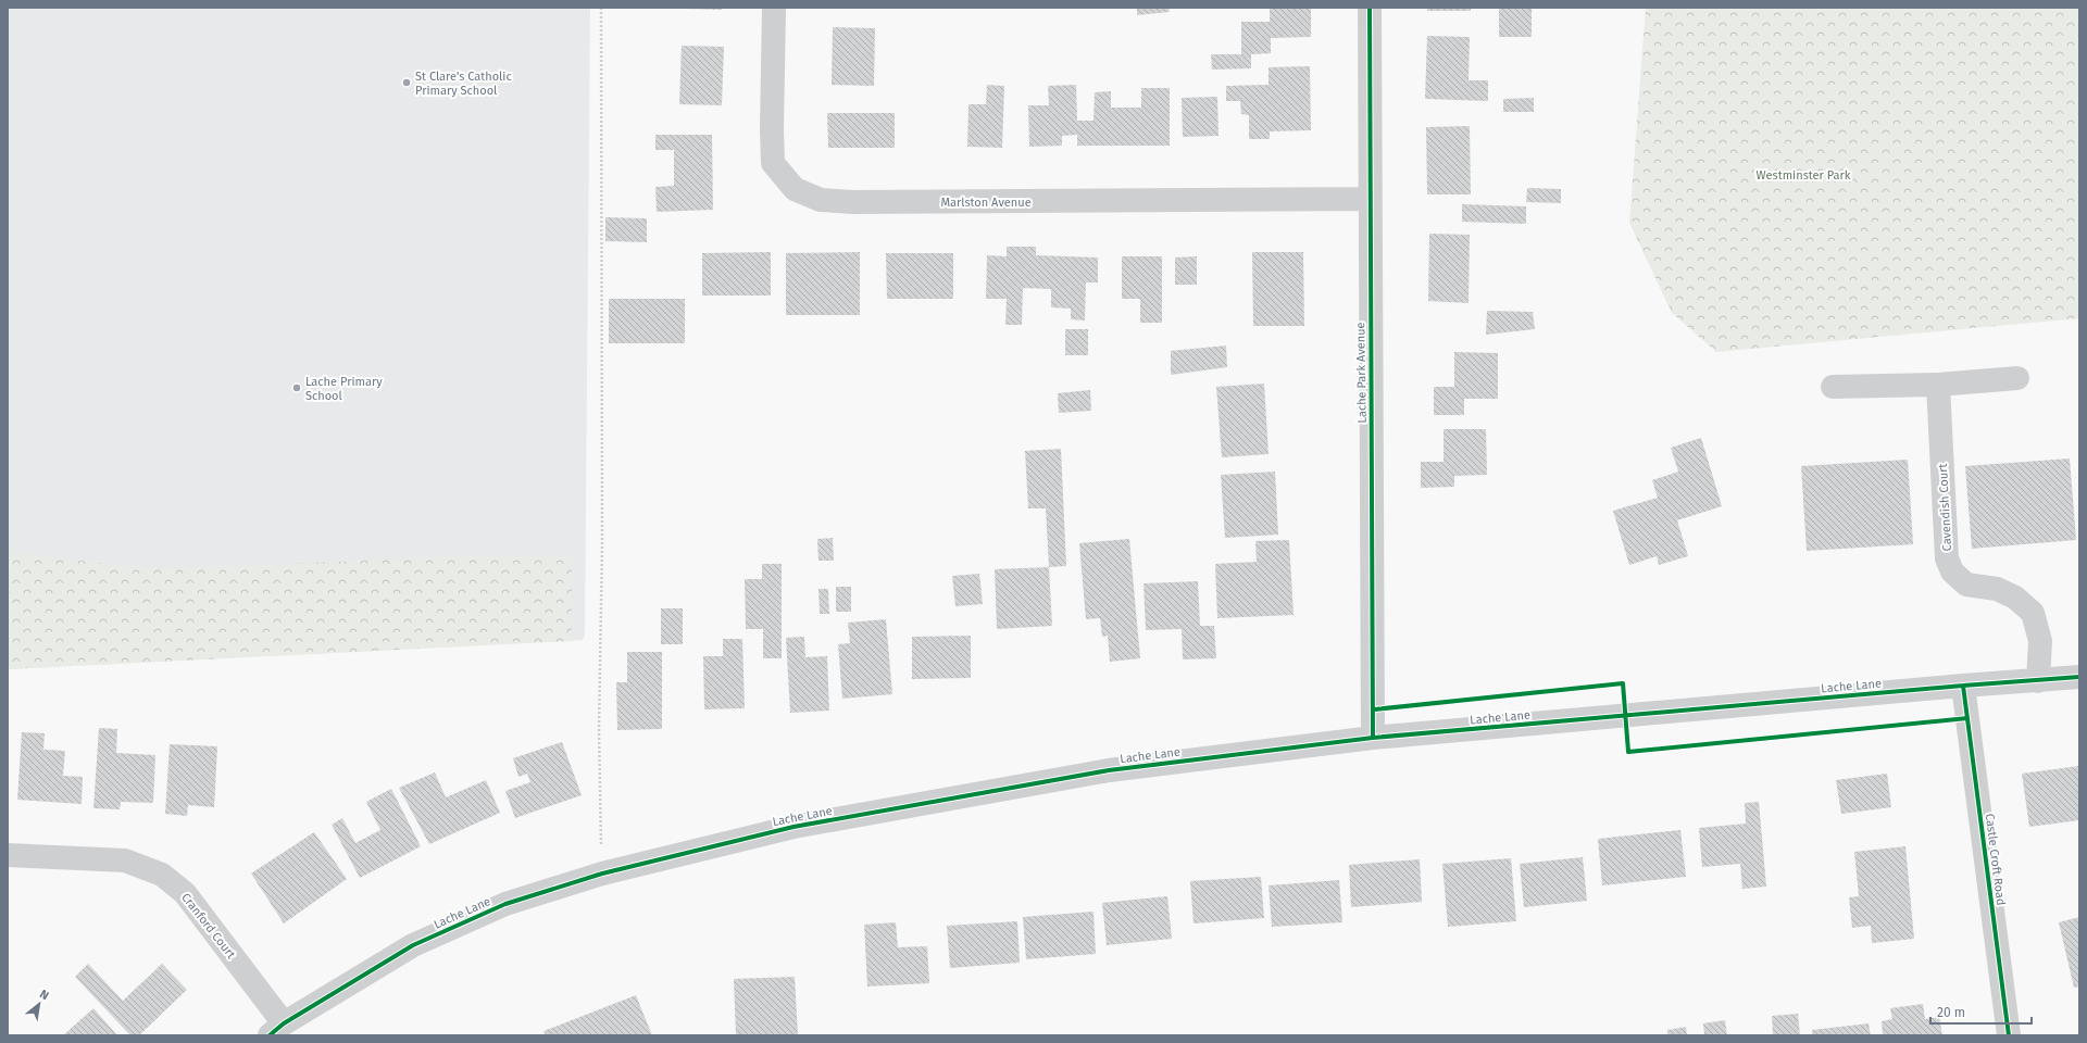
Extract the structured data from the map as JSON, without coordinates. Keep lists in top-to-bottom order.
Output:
{
  "streets": {
    "street": [
      "Marlston Avenue",
      "Lache Park Avenue",
      "Cavendish Court",
      "Lache Lane",
      "Castle Croft Road",
      "Cranford Court"
    ]
  },
  "crossings": [
    ["Marlston Avenue", "Lache Park Avenue"],
    ["Lache Park Avenue", "Lache Lane"],
    ["Cavendish Court", "Lache Lane"],
    ["Lache Lane", "Castle Croft Road"],
    ["Lache Lane", "Cranford Court"]
  ],
  "parks": ["Westminster Park"],
  "places": ["St Clare's Catholic Primary School", "Lache Primary School"],
  "scale_bar": "20 m",
  "north": "top right"
}
